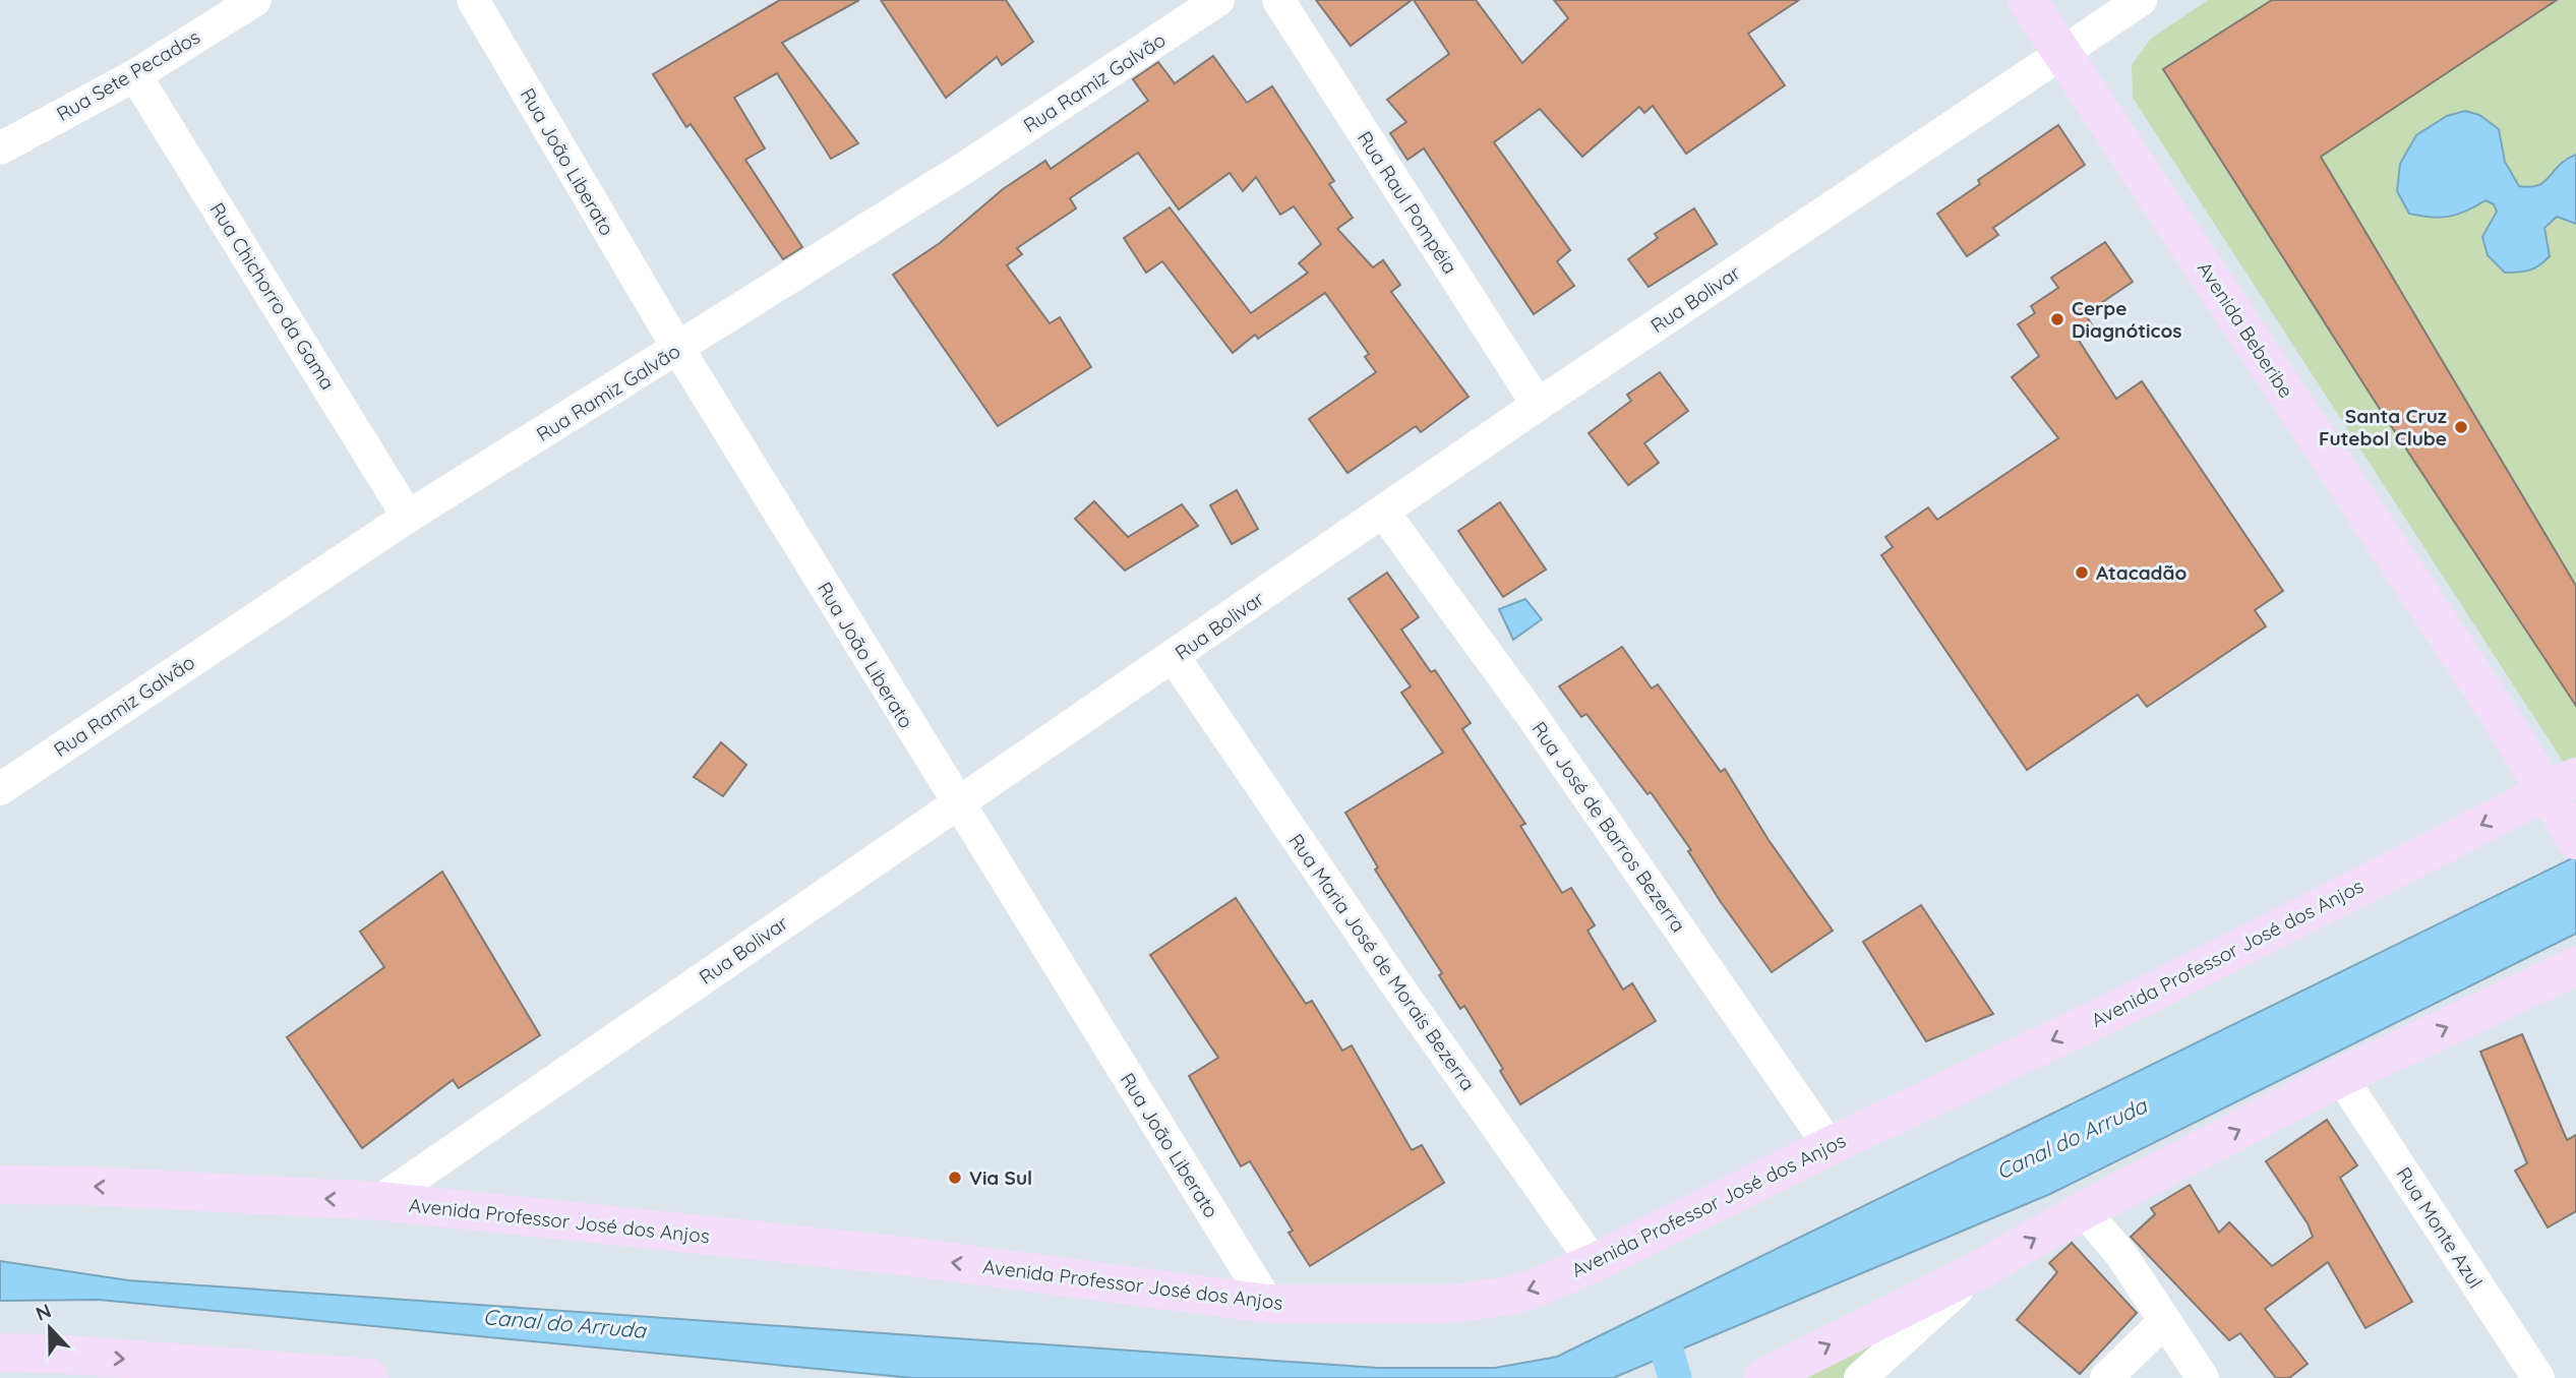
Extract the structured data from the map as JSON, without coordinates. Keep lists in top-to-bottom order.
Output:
{
  "streets": {
    "main road": ["Avenida Beberibe", "Avenida Professor José dos Anjos"],
    "street": [
      "Rua Sete Pecados",
      "Rua Ramiz Galvão",
      "Rua João Liberato",
      "Rua Raul Pompéia",
      "Rua Chichorro da Gama",
      "Rua Bolivar",
      "Rua José de Barros Bezerra",
      "Rua Maria José de Morais Bezerra",
      "Rua Monte Azul"
    ]
  },
  "crossings": [
    ["Rua Sete Pecados", "Rua Chichorro da Gama"],
    ["Rua Ramiz Galvão", "Rua João Liberato"],
    ["Rua Ramiz Galvão", "Rua Chichorro da Gama"],
    ["Rua João Liberato", "Rua Bolivar"],
    ["Rua João Liberato", "Avenida Professor José dos Anjos"],
    ["Rua Raul Pompéia", "Rua Bolivar"],
    ["Rua Bolivar", "Avenida Beberibe"],
    ["Rua Bolivar", "Rua José de Barros Bezerra"],
    ["Rua Bolivar", "Avenida Professor José dos Anjos"],
    ["Rua Bolivar", "Rua Maria José de Morais Bezerra"],
    ["Avenida Beberibe", "Avenida Professor José dos Anjos"],
    ["Rua José de Barros Bezerra", "Avenida Professor José dos Anjos"],
    ["Avenida Professor José dos Anjos", "Rua Maria José de Morais Bezerra"]
  ],
  "water": ["Canal do Arruda"],
  "places": [
    "Cerpe Diagnóticos",
    "Santa Cruz Futebol Clube",
    "Atacadão",
    "Via Sul"
  ],
  "north": "top"
}
